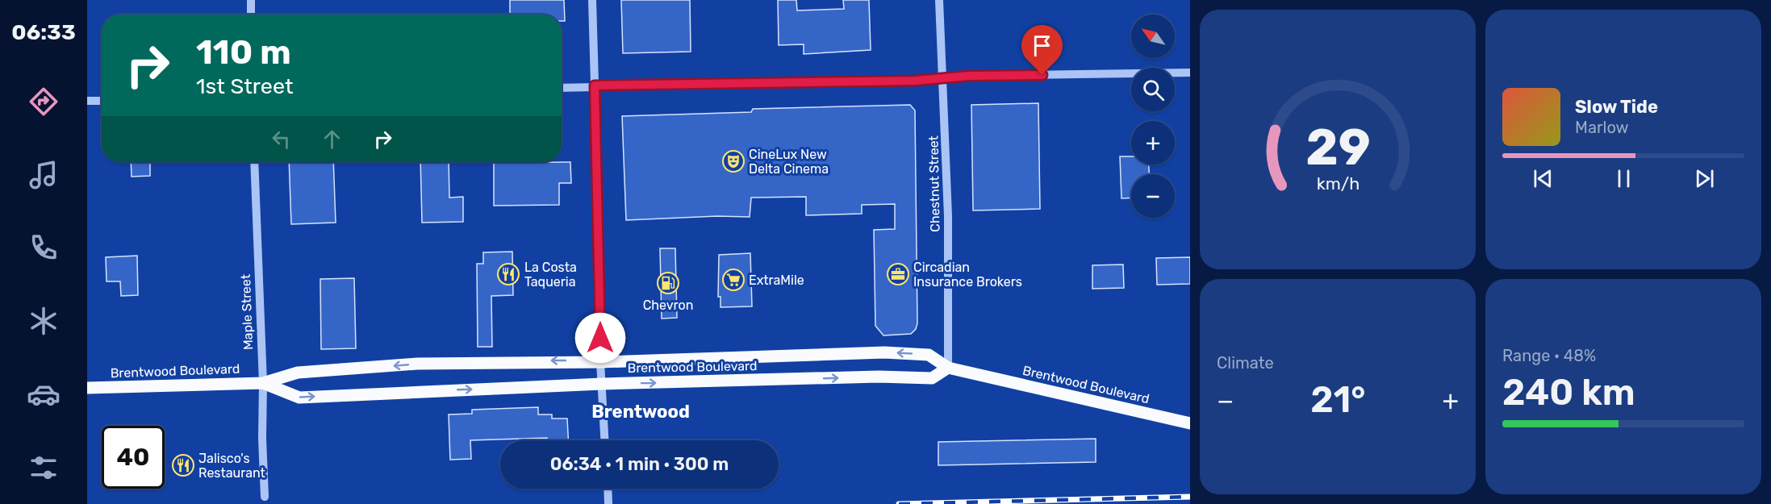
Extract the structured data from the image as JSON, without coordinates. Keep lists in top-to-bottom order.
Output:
{
  "streets": {
    "main road": ["Brentwood Boulevard"],
    "street": ["Chestnut Street", "Maple Street"]
  },
  "crossings": [
    ["Chestnut Street", "Brentwood Boulevard"],
    ["Maple Street", "Brentwood Boulevard"]
  ],
  "districts": ["Brentwood"],
  "places": {
    "theatre": ["CineLux New Delta Cinema"],
    "restaurant": ["La Costa Taqueria", "Jalisco's Restaurant"],
    "office": ["Circadian Insurance Brokers"],
    "supermarket": ["ExtraMile"],
    "fuel station": ["Chevron"]
  },
  "north": "top left",
  "page": {
    "tabs": "06:33",
    "map_buttons": ["+", "−"],
    "turn": ["110 m", "1st Street"],
    "song": ["Slow Tide", "Marlow"],
    "tile": [
      "Climate",
      ["Range · 48%", "240 km"]
    ],
    "heat": ["−", "21°", "+"],
    "limit": "40",
    "trip": "06:34 · 1 min · 300 m",
    "gauge": ["29", "km/h"]
  }
}
